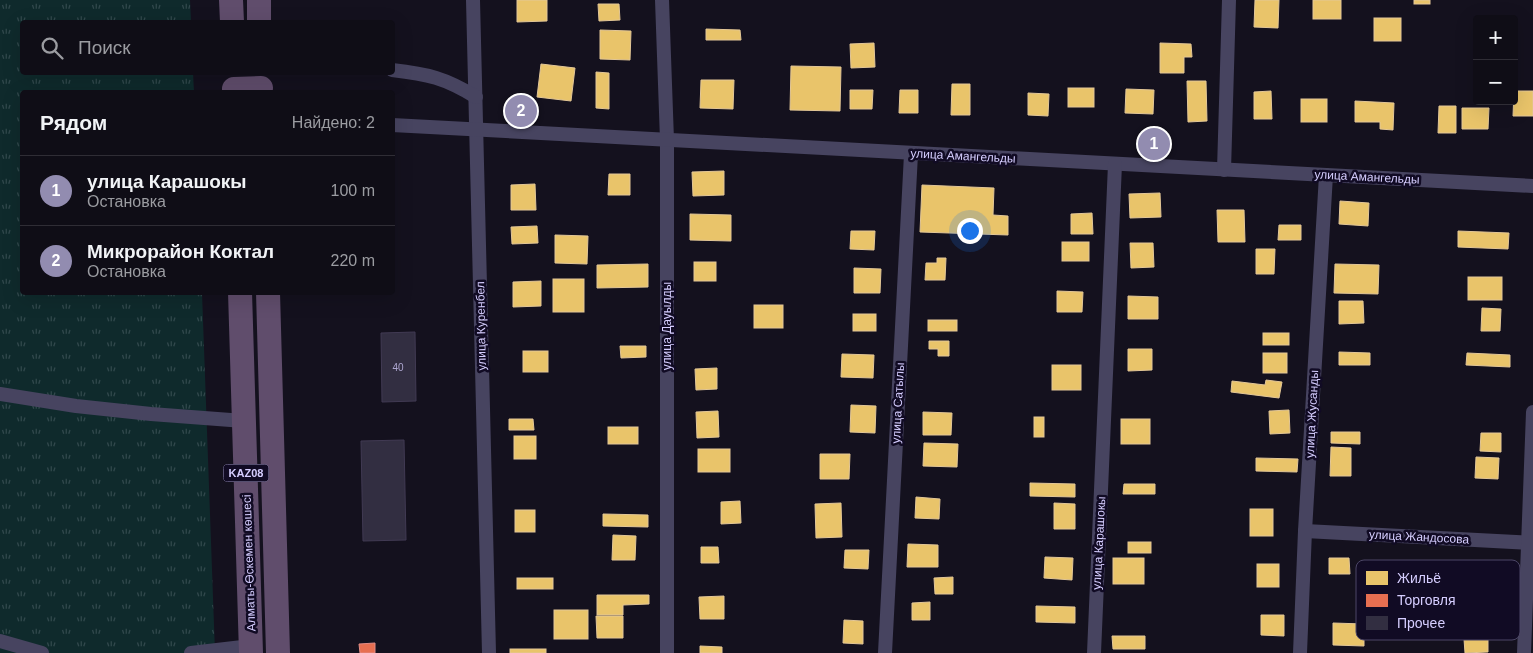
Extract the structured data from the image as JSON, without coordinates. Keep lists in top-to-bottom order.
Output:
{
  "streets": {
    "highway": ["KAZ08", "Алматы-Өскемен көшесі"],
    "street": [
      "улица Амангельды",
      "улица Куренбел",
      "улица Дауылды",
      "улица Сатылы",
      "улица Жусанды",
      "улица Жандосова",
      "улица Карашокы"
    ]
  },
  "crossings": [
    ["улица Амангельды", "улица Куренбел"],
    ["улица Амангельды", "улица Дауылды"],
    ["улица Амангельды", "улица Сатылы"],
    ["улица Амангельды", "улица Жусанды"],
    ["улица Амангельды", "улица Карашокы"],
    ["улица Жусанды", "улица Жандосова"]
  ],
  "house_numbers": ["40"],
  "legend": ["Жильё", "Торговля", "Прочее"],
  "page": {
    "map_buttons": ["+", "−"],
    "search": "Поиск",
    "heading": ["Рядом", "Найдено: 2"],
    "pins": ["2", "1"],
    "list": [
      {
        "mark": "1",
        "name": "улица Карашокы",
        "note": "Остановка",
        "value": "100 m"
      },
      {
        "mark": "2",
        "name": "Микрорайон Коктал",
        "note": "Остановка",
        "value": "220 m"
      }
    ]
  }
}
